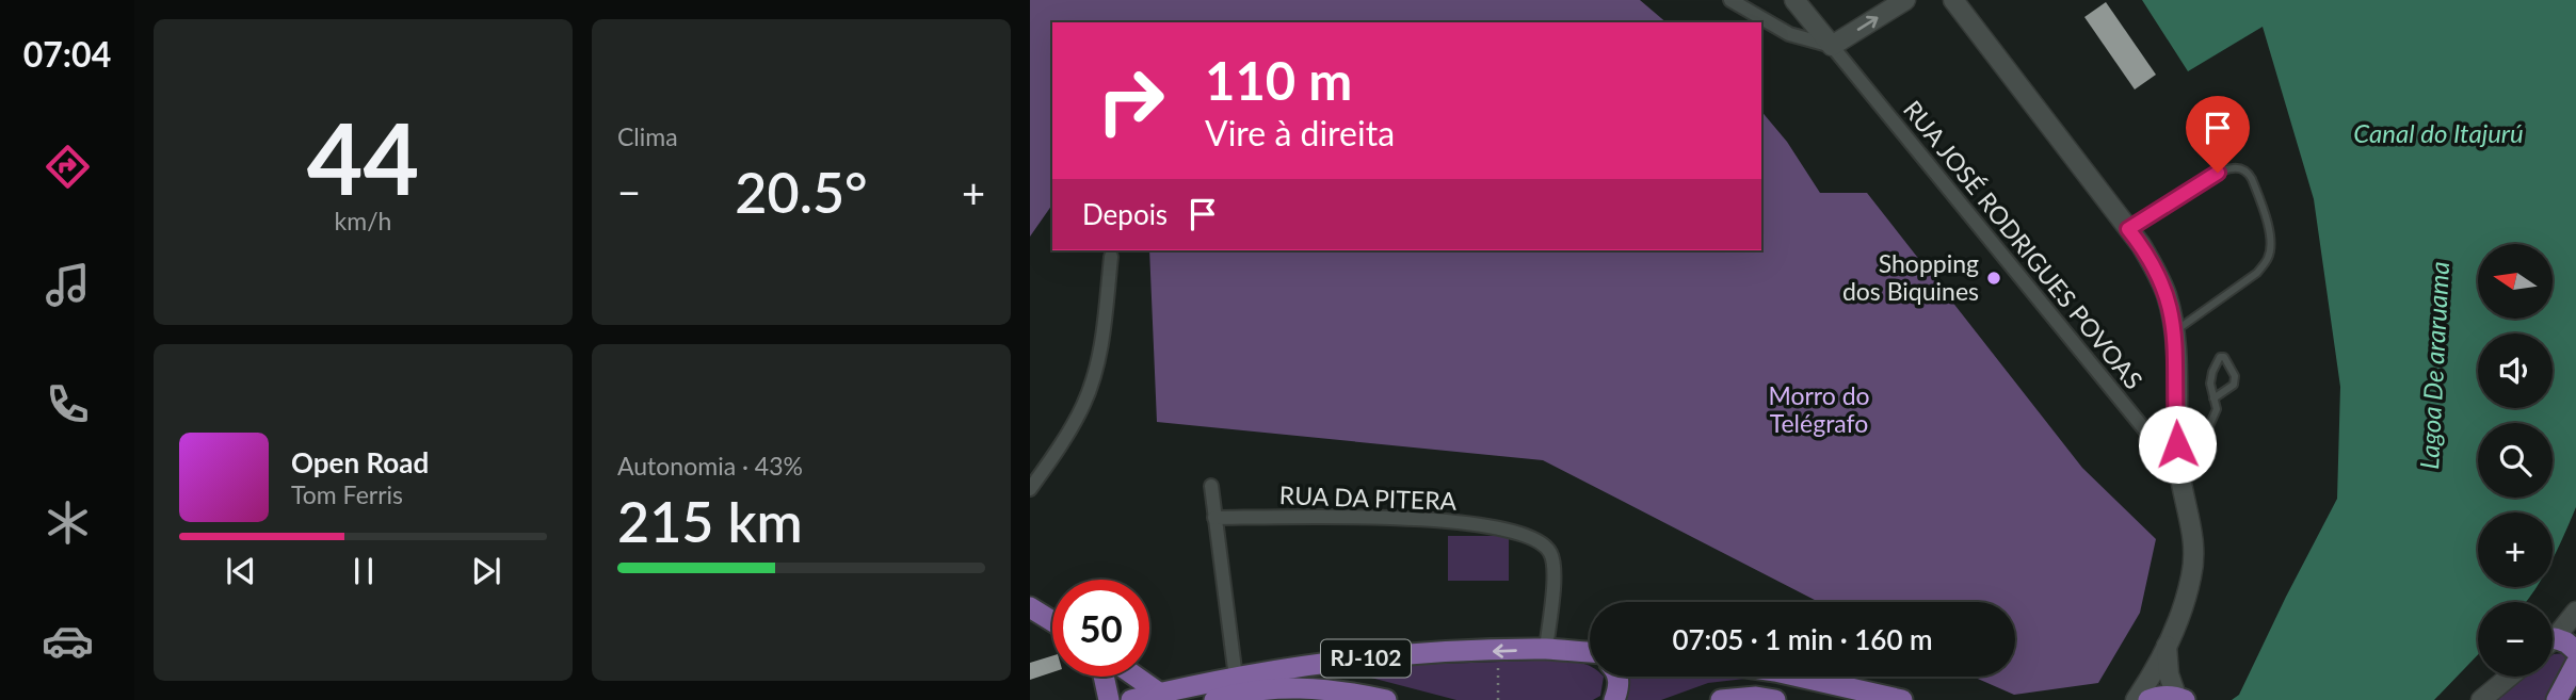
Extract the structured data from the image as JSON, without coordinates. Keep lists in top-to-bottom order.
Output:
{
  "streets": {
    "main road": ["RJ-102"],
    "street": ["RUA JOSÉ RODRIGUES POVOAS", "RUA DA PITERA"]
  },
  "crossings": [
    ["RUA DA PITERA", "RJ-102"]
  ],
  "water": ["Canal do Itajurú", "Lagoa De araruama"],
  "parks": ["Morro do Telégrafo"],
  "places": ["Shopping dos Biquines"],
  "north": "left",
  "page": {
    "tabs": "07:04",
    "tile": [
      ["44", "km/h"],
      "Clima",
      ["Autonomia · 43%", "215 km"]
    ],
    "turn": ["110 m", "Vire à direita"],
    "heat": ["−", "20.5°", "+"],
    "then": "Depois",
    "map_buttons": ["+", "−"],
    "song": ["Open Road", "Tom Ferris"],
    "limit": "50",
    "trip": "07:05 · 1 min · 160 m"
  }
}
